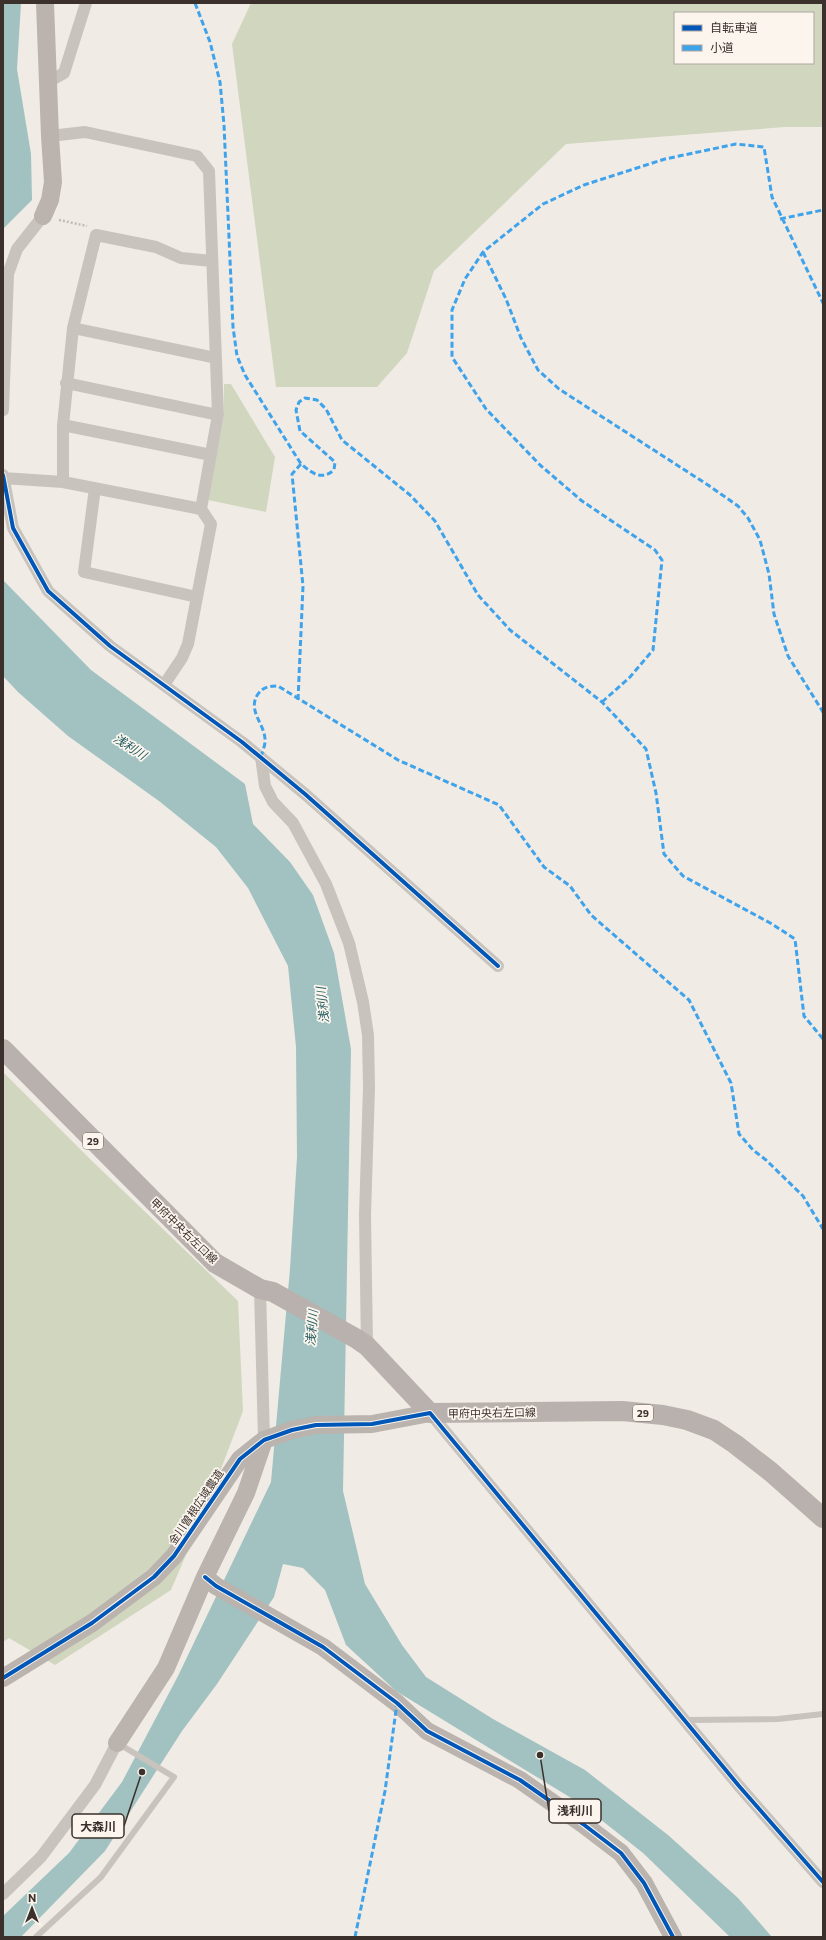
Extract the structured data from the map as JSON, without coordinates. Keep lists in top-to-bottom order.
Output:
{
  "streets": {
    "main road": ["29", "甲府中央右左口線"],
    "street": ["金川曽根広域農道"]
  },
  "crossings": [
    ["甲府中央右左口線", "金川曽根広域農道"]
  ],
  "water": ["浅利川"],
  "places": ["浅利川", "大森川"],
  "legend": ["自転車道", "小道"],
  "north": "top"
}
